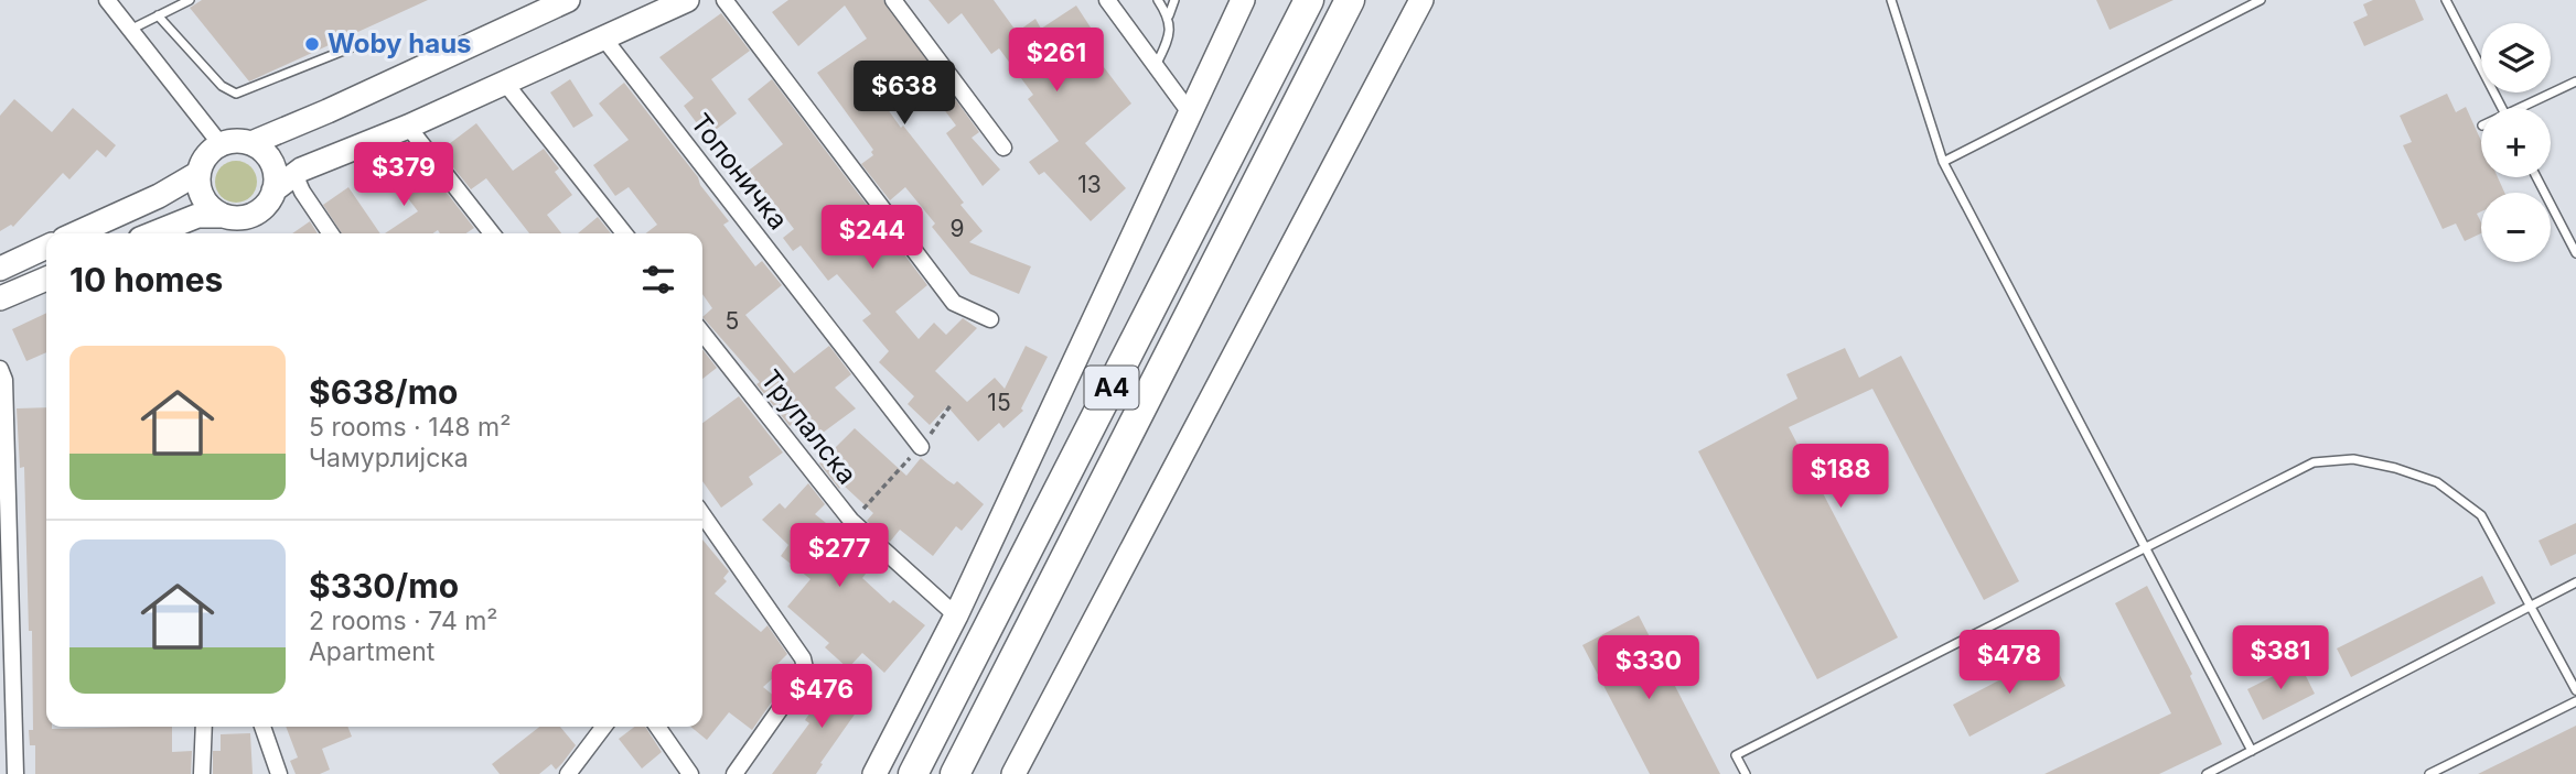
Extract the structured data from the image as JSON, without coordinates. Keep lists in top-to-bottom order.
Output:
{
  "streets": {
    "highway": ["A4"],
    "street": ["Топоничка", "Трупалска"]
  },
  "places": ["Woby haus"],
  "house_numbers": [
    "13",
    "9",
    "5",
    "15"
  ],
  "page": {
    "map_buttons": ["+", "−"],
    "price": [
      "$261",
      "$638",
      "$379",
      "$244",
      "$188",
      "$277",
      "$381",
      "$478",
      "$330",
      "$476"
    ],
    "heading": "10 homes",
    "list": [
      {
        "name": "$638/mo",
        "note": "5 rooms · 148 m² · Чамурлијска"
      },
      {
        "name": "$330/mo",
        "note": "2 rooms · 74 m² · Apartment"
      }
    ]
  }
}
